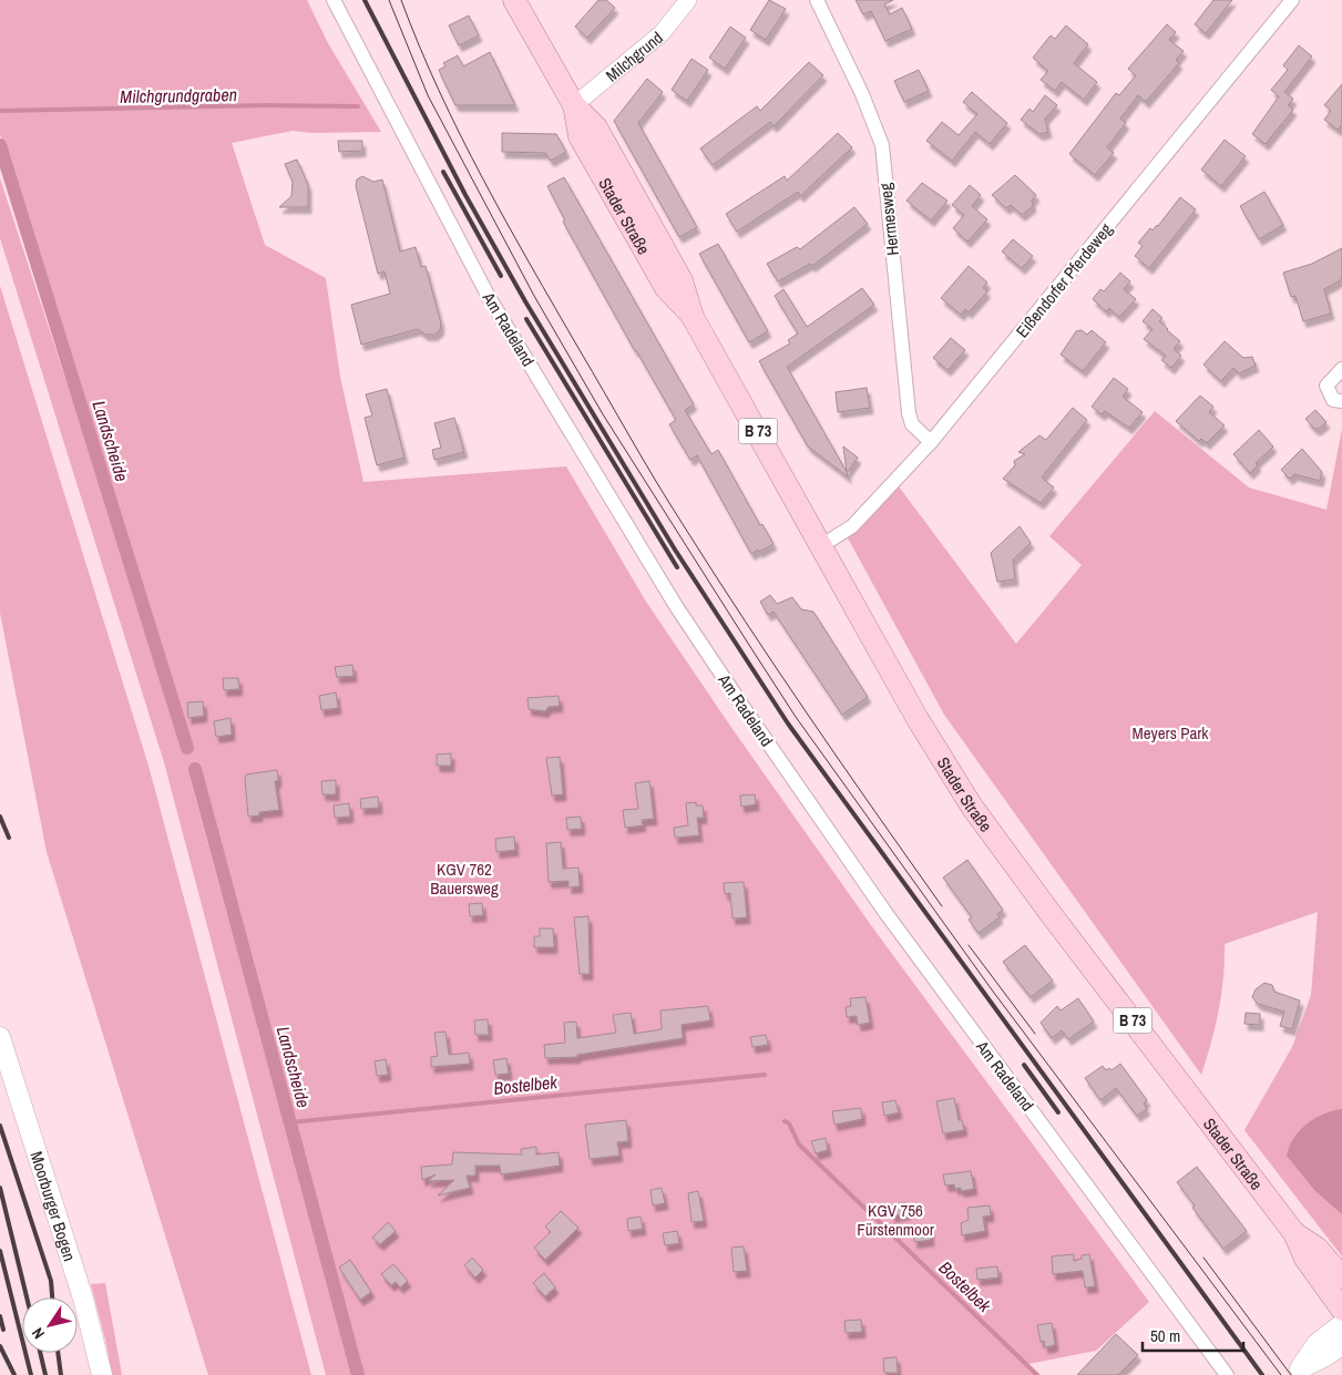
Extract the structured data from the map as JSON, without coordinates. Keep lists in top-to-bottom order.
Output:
{
  "streets": {
    "main road": ["Stader Straße", "B 73", "Moorburger Bogen"],
    "street": [
      "Milchgrund",
      "Hermesweg",
      "Eißendorfer Pferdeweg",
      "Am Radeland"
    ]
  },
  "crossings": [
    ["Milchgrund", "Stader Straße"],
    ["Stader Straße", "Eißendorfer Pferdeweg"],
    ["Hermesweg", "Eißendorfer Pferdeweg"]
  ],
  "water": ["Milchgrundgraben", "Landscheide", "Bostelbek"],
  "parks": ["Meyers Park", "KGV 762 Bauersweg", "KGV 756 Fürstenmoor"],
  "scale_bar": "50 m",
  "north": "bottom left"
}
